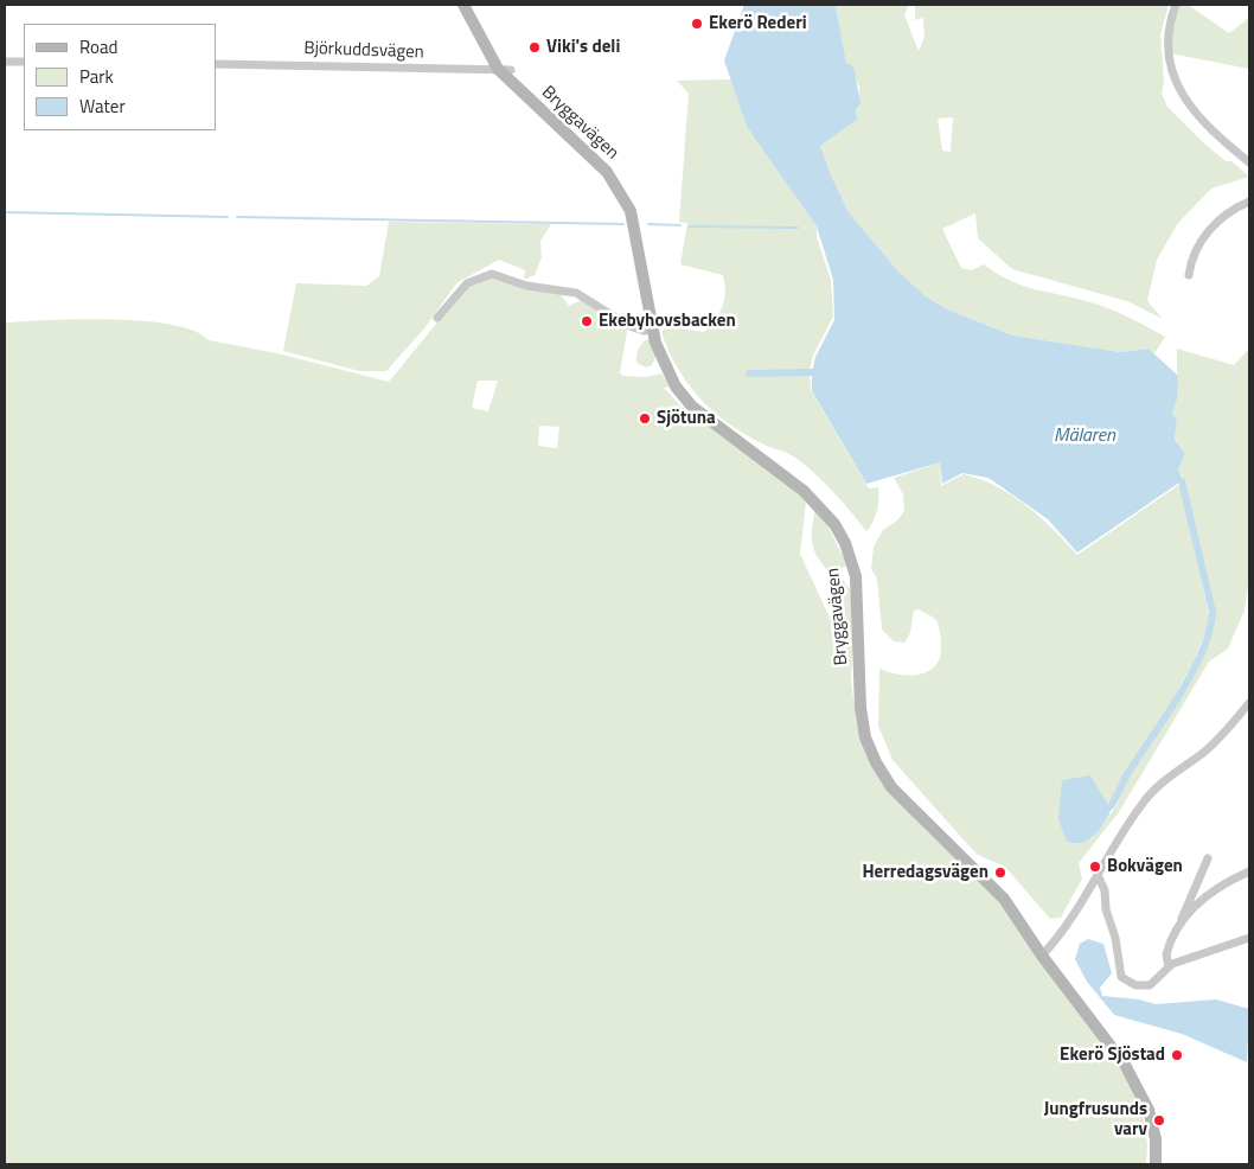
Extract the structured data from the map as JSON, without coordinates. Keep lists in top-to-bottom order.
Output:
{
  "streets": {
    "main road": ["Bryggavägen"],
    "street": ["Björkuddsvägen"]
  },
  "crossings": [
    ["Björkuddsvägen", "Bryggavägen"]
  ],
  "water": ["Mälaren"],
  "places": [
    "Ekerö Rederi",
    "Viki's deli",
    "Ekebyhovsbacken",
    "Sjötuna",
    "Bokvägen",
    "Herredagsvägen",
    "Ekerö Sjöstad",
    "Jungfrusunds varv"
  ],
  "legend": ["Road", "Park", "Water"]
}
